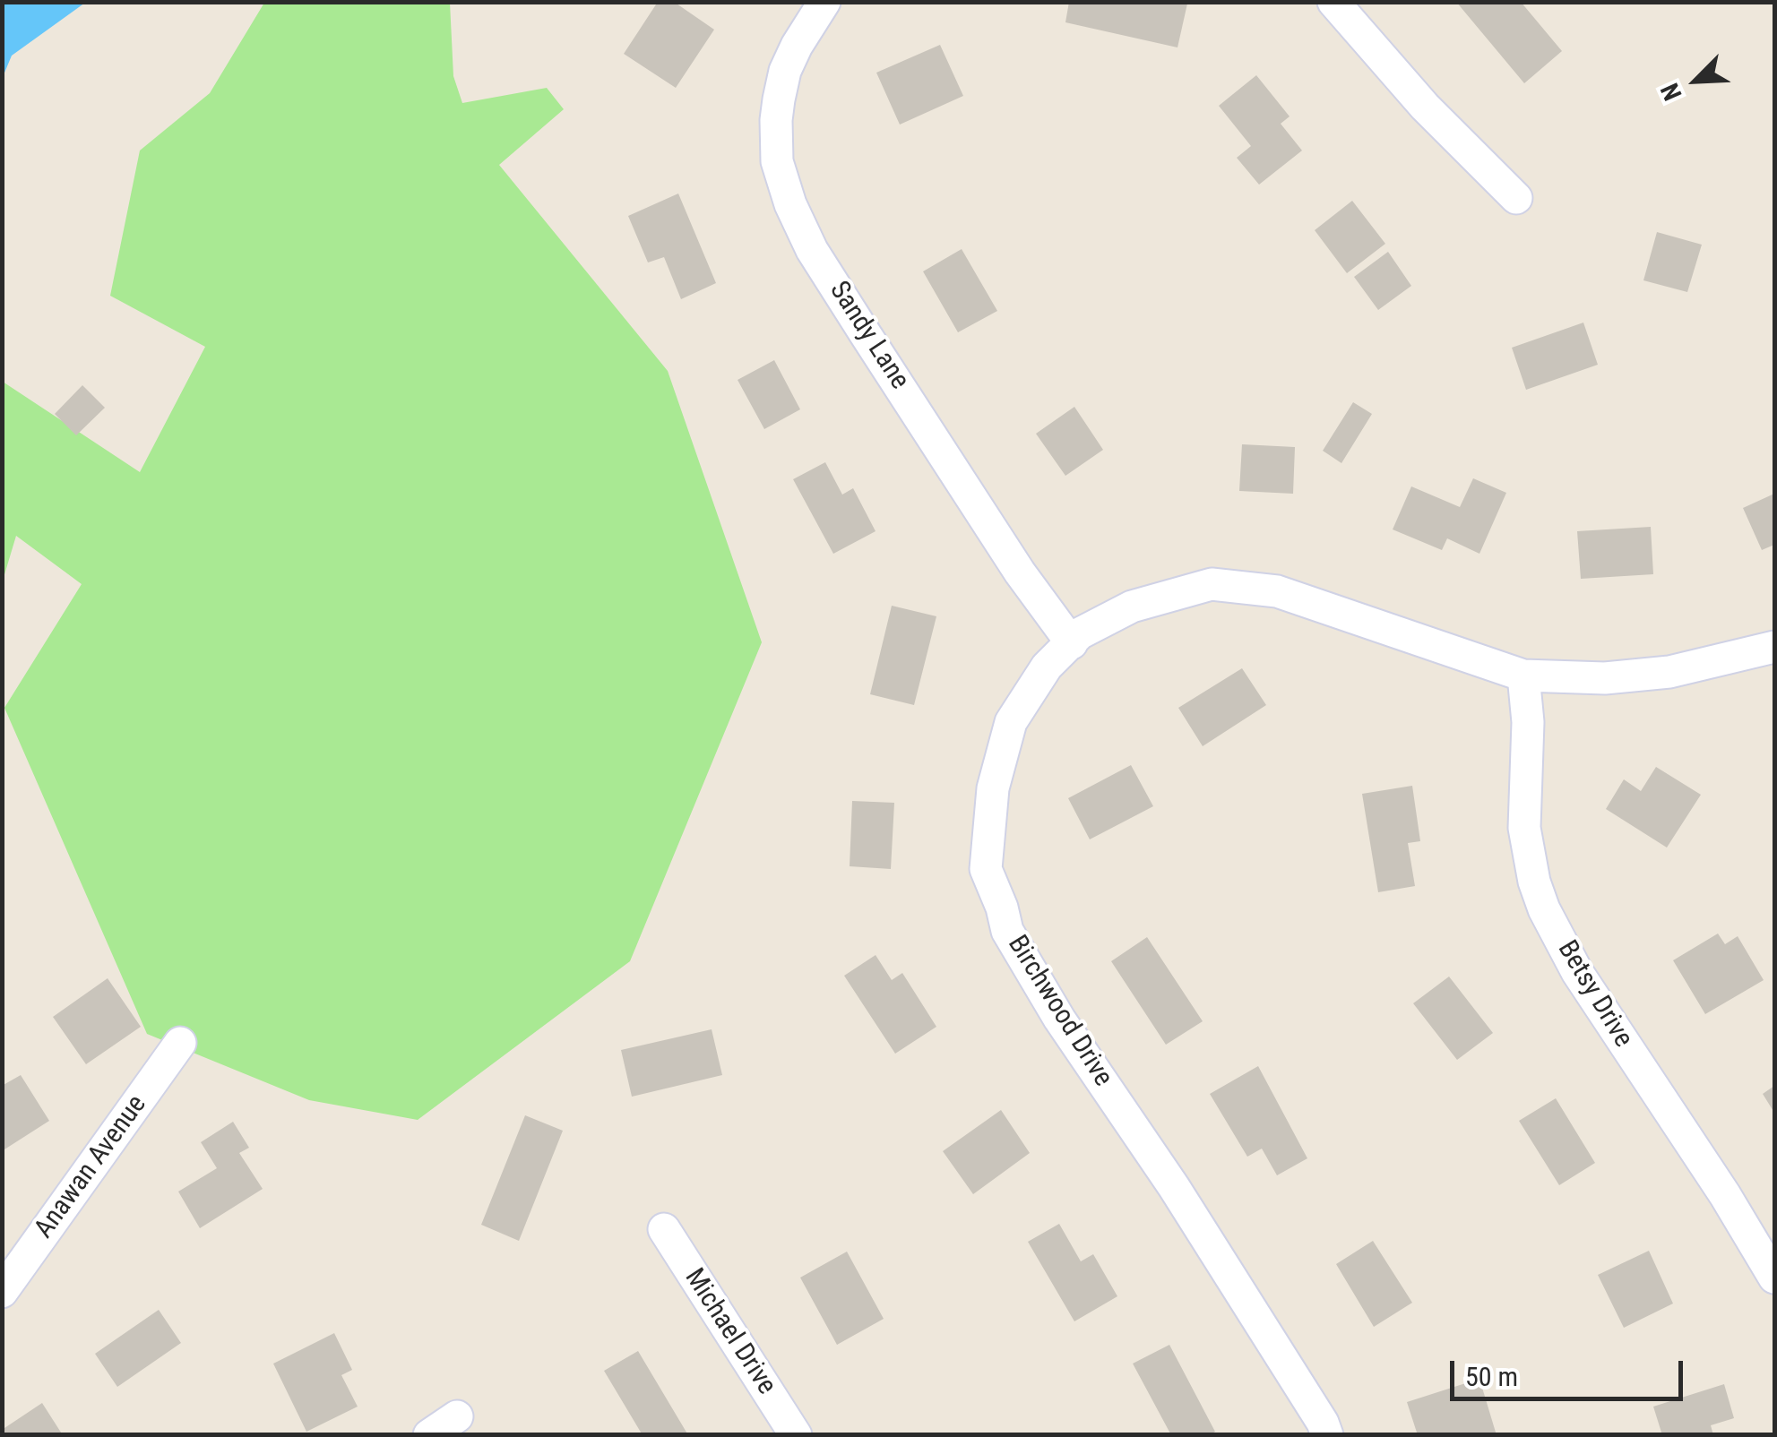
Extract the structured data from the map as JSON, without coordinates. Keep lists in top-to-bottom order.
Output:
{
  "streets": {
    "street": [
      "Sandy Lane",
      "Betsy Drive",
      "Birchwood Drive",
      "Anawan Avenue",
      "Michael Drive"
    ]
  },
  "crossings": [
    ["Sandy Lane", "Birchwood Drive"],
    ["Betsy Drive", "Birchwood Drive"]
  ],
  "scale_bar": "50 m",
  "north": "bottom left"
}
